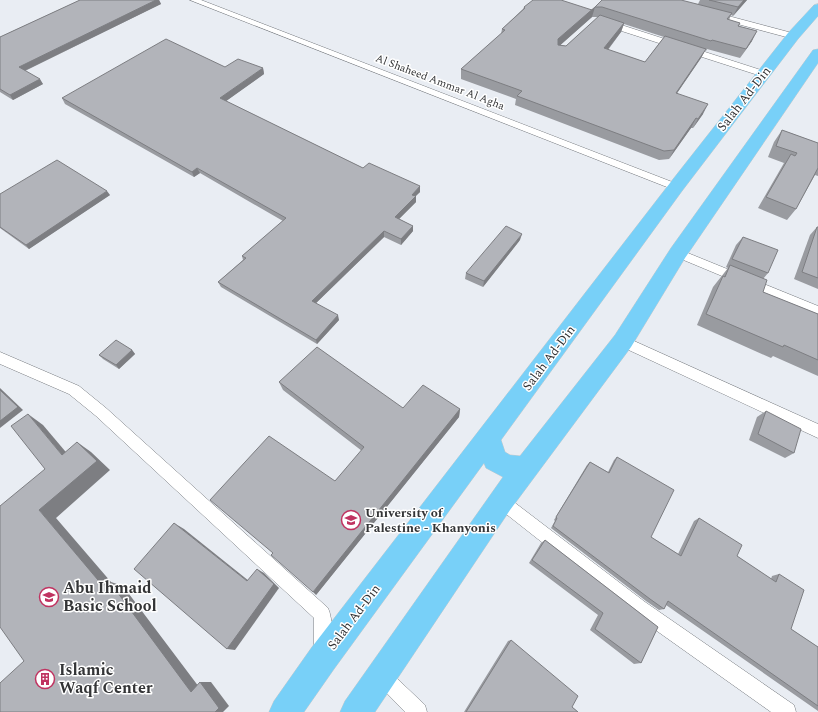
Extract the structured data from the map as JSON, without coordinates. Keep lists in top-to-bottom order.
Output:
{
  "streets": {
    "highway": ["Salah Ad-Din"],
    "lane": ["Al Shaheed Ammar Al Agha"]
  },
  "crossings": [
    ["Al Shaheed Ammar Al Agha", "Salah Ad-Din"]
  ],
  "places": {
    "school or university": ["University of Palestine - Khanyonis", "Abu Ihmaid Basic School"],
    "building": ["Islamic Waqf Center"]
  }
}
